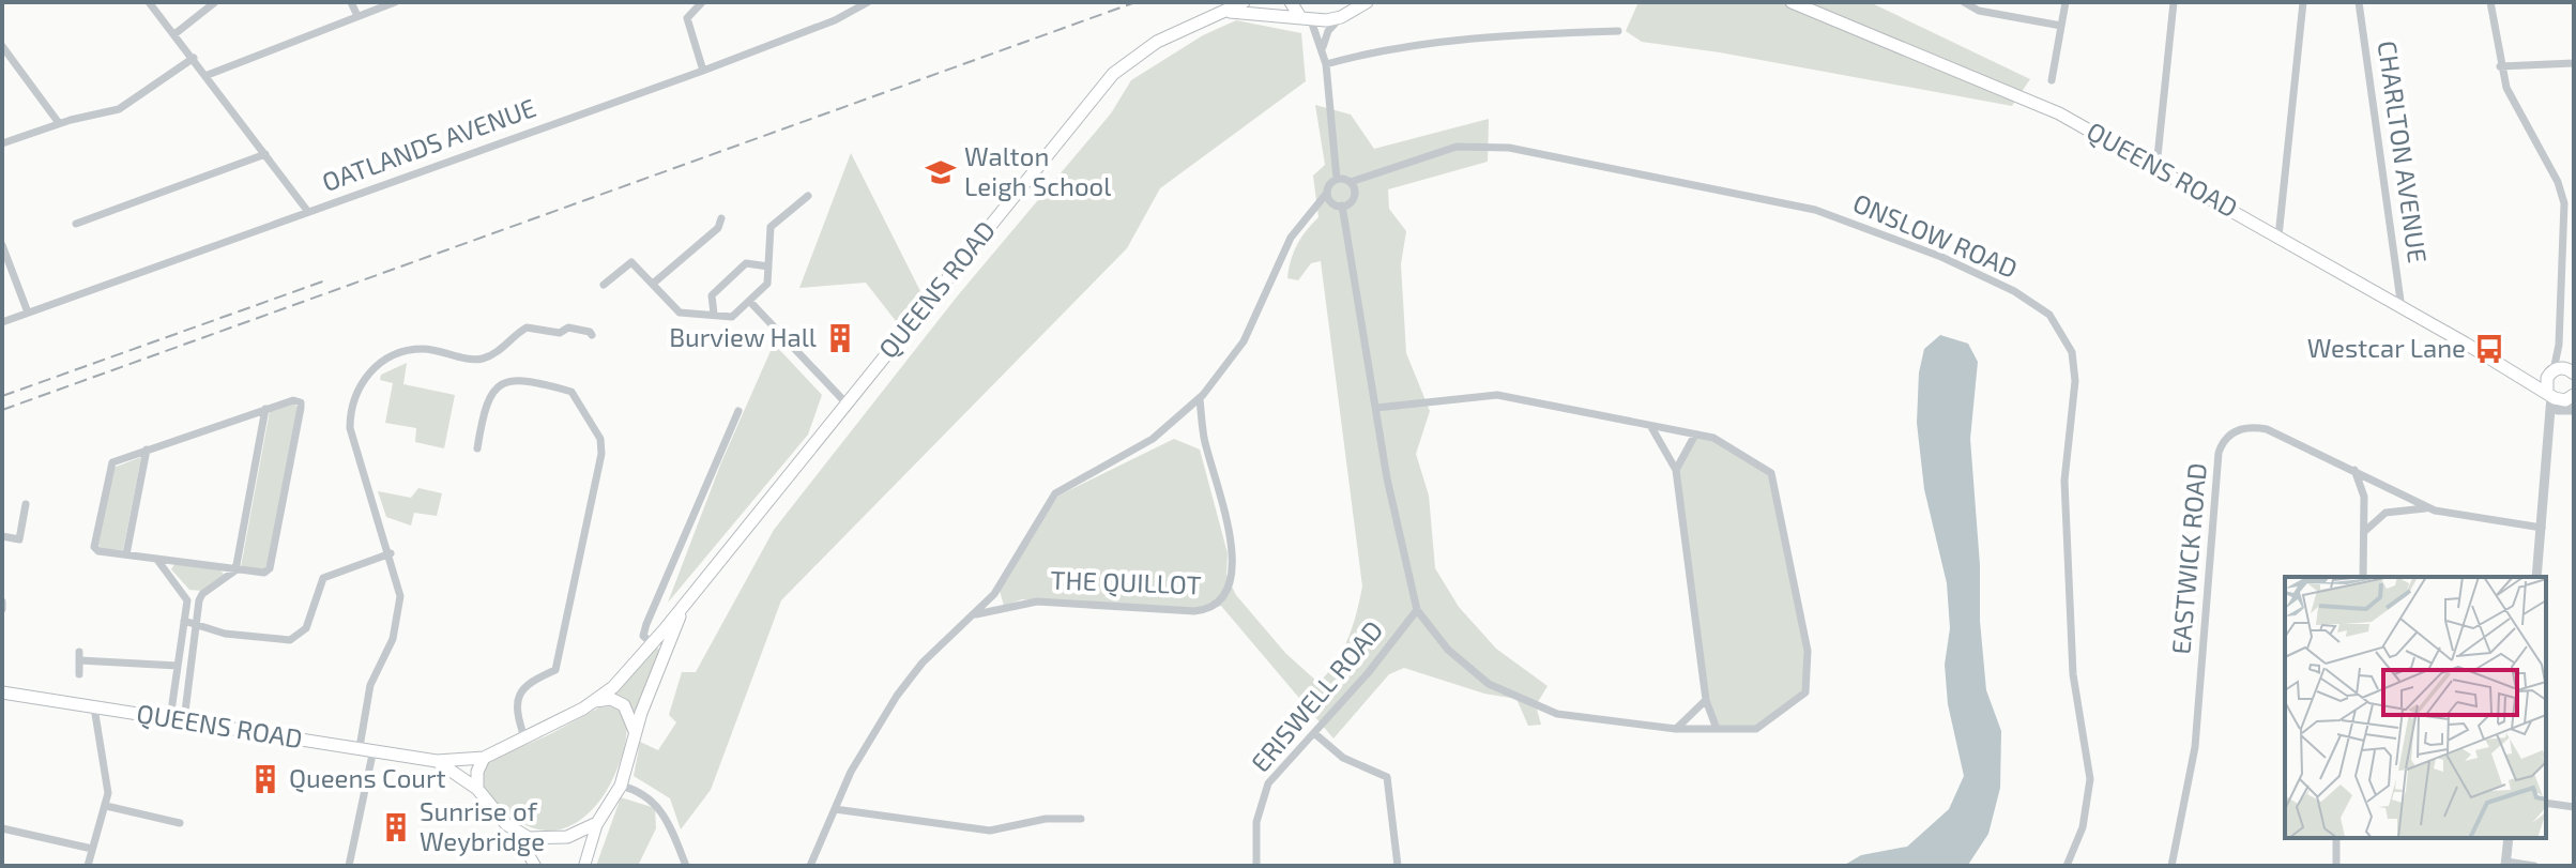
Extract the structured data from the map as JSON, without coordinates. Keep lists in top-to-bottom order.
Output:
{
  "streets": {
    "main road": ["QUEENS ROAD"],
    "street": [
      "OATLANDS AVENUE",
      "CHARLTON AVENUE",
      "ONSLOW ROAD",
      "EASTWICK ROAD",
      "THE QUILLOT",
      "ERISWELL ROAD"
    ]
  },
  "crossings": [
    ["CHARLTON AVENUE", "QUEENS ROAD"]
  ],
  "places": {
    "school or university": ["Walton Leigh School"],
    "building": ["Burview Hall", "Queens Court", "Sunrise of Weybridge"],
    "bus stop": ["Westcar Lane"]
  }
}
